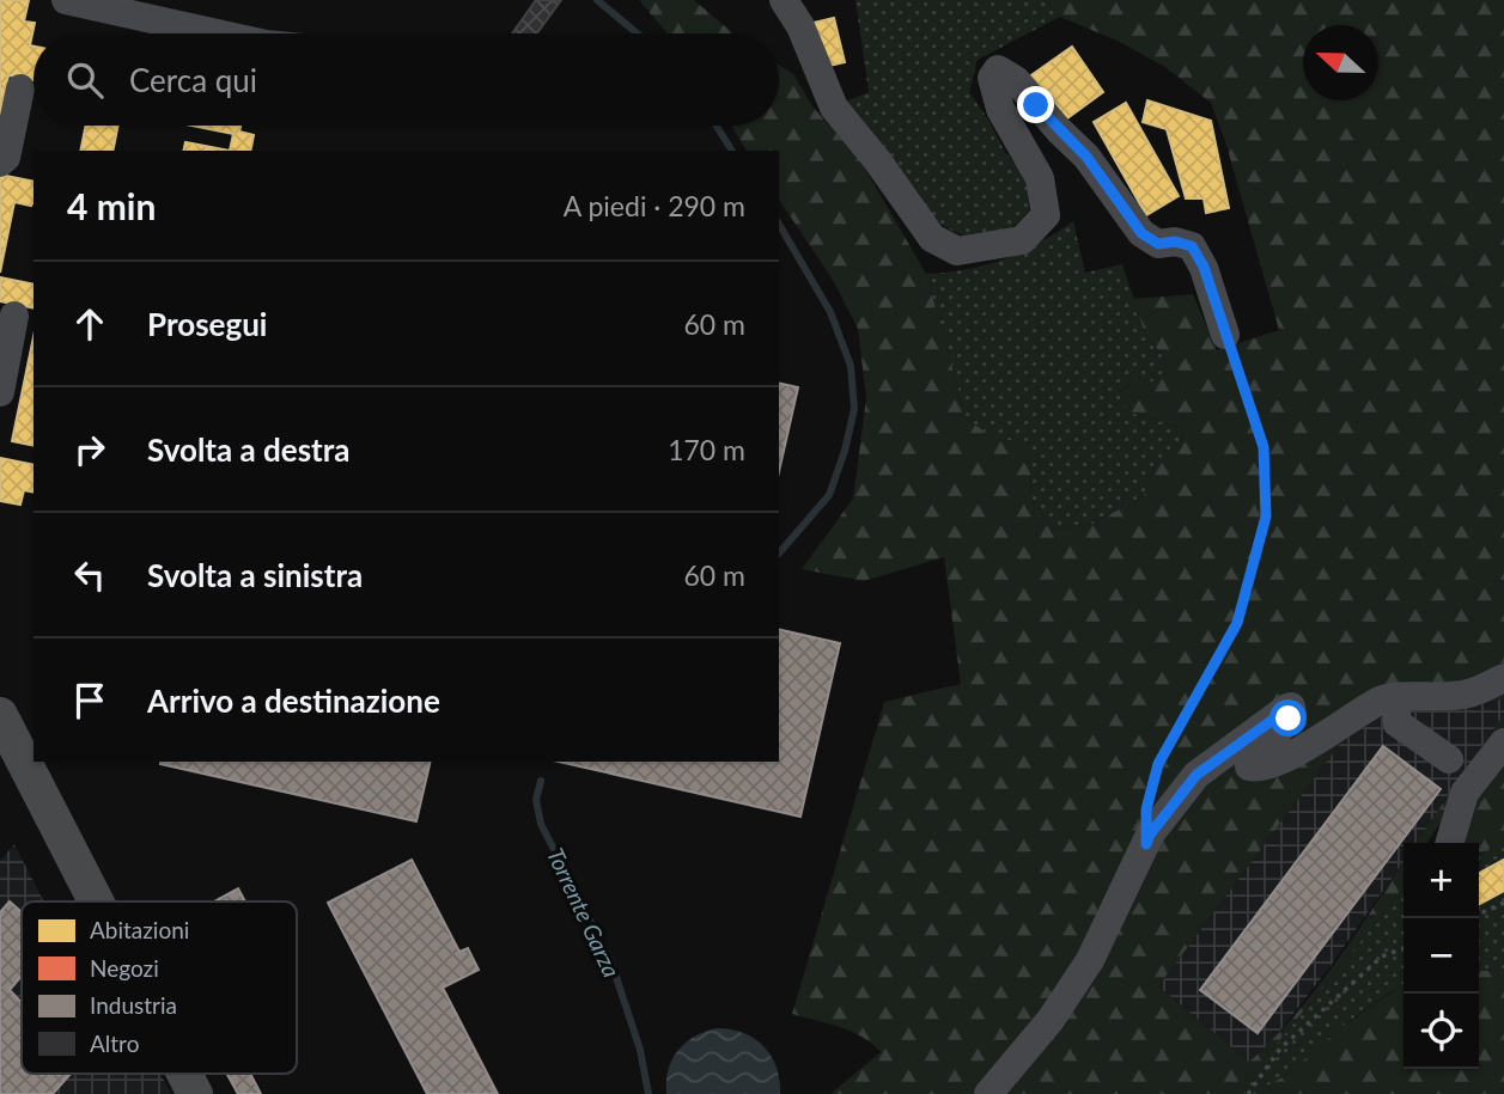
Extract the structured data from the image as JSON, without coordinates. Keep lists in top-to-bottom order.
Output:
{
  "water": ["Torrente Garza"],
  "legend": [
    "Abitazioni",
    "Negozi",
    "Industria",
    "Altro"
  ],
  "north": "left",
  "page": {
    "search": "Cerca qui",
    "heading": ["4 min", "A piedi · 290 m"],
    "list": [
      ["Prosegui", "60 m"],
      ["Svolta a destra", "170 m"],
      ["Svolta a sinistra", "60 m"],
      "Arrivo a destinazione"
    ],
    "map_buttons": ["+", "−"]
  }
}
